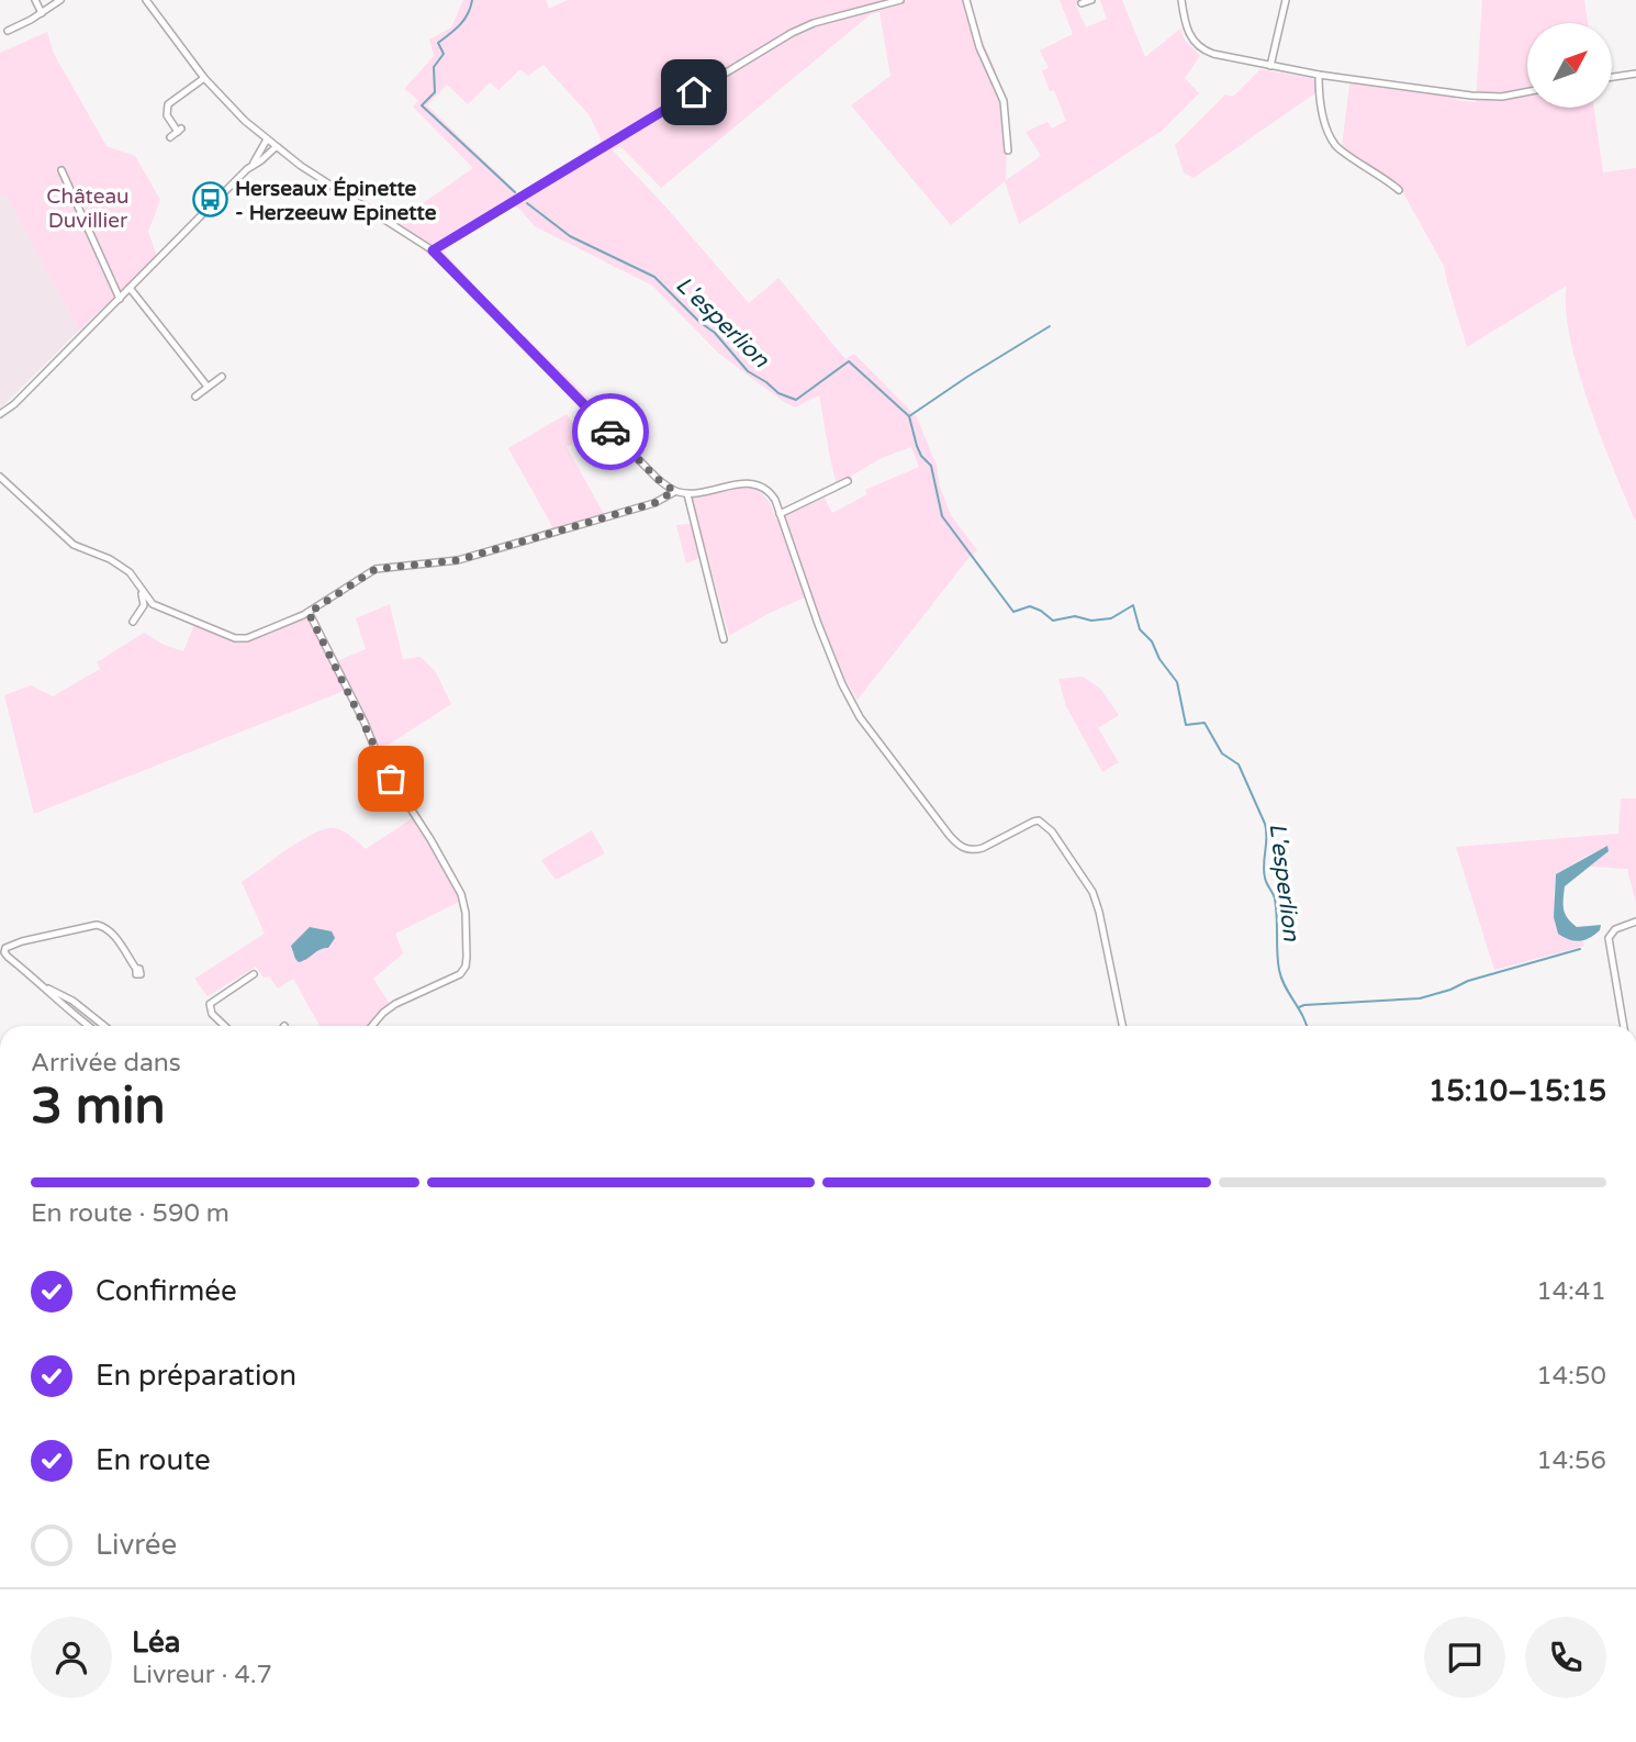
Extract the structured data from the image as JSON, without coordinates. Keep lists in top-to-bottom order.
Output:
{
  "water": ["L'esperlion"],
  "parks": ["Château Duvillier"],
  "places": {
    "bus stop": ["Herseaux Épinette - Herzeeuw Epinette"]
  },
  "north": "top right",
  "page": {
    "heading": ["3 min", "Arrivée dans", "15:10–15:15"],
    "panel": ["Léa", "Livreur · 4.7"],
    "bar": "En route · 590 m",
    "list": [
      ["Confirmée", "14:41"],
      ["En préparation", "14:50"],
      ["En route", "14:56"],
      "Livrée"
    ]
  }
}
